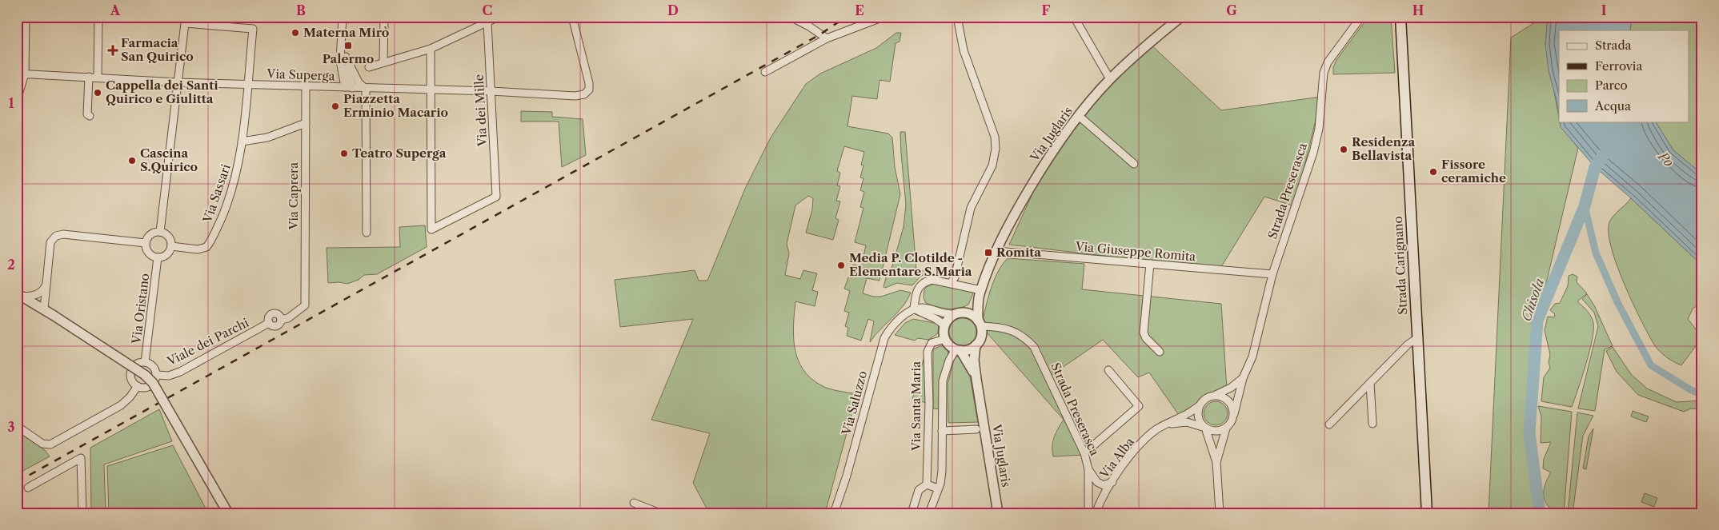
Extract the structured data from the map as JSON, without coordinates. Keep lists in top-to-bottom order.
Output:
{
  "streets": {
    "main road": ["Strada Carignano"],
    "street": [
      "Via Superga",
      "Via dei Mille",
      "Via Juglaris",
      "Strada Preserasca",
      "Via Sassari",
      "Via Caprera",
      "Via Giuseppe Romita",
      "Via Oristano",
      "Viale dei Parchi",
      "Via Saluzzo",
      "Via Santa Maria",
      "Via Alba"
    ]
  },
  "crossings": [
    ["Via Superga", "Via dei Mille"],
    ["Via Superga", "Via Sassari"],
    ["Via Superga", "Via Caprera"],
    ["Via Juglaris", "Strada Preserasca"],
    ["Via Juglaris", "Via Giuseppe Romita"],
    ["Via Juglaris", "Via Santa Maria"],
    ["Strada Preserasca", "Via Giuseppe Romita"],
    ["Strada Preserasca", "Via Santa Maria"],
    ["Strada Preserasca", "Via Alba"],
    ["Via Sassari", "Via Oristano"],
    ["Via Caprera", "Viale dei Parchi"],
    ["Via Oristano", "Viale dei Parchi"]
  ],
  "water": ["Po", "Chisola"],
  "places": {
    "other": [
      "Materna Mirò",
      "Cappella dei Santi Quirico e Giulitta",
      "Piazzetta Erminio Macario",
      "Residenza Bellavista",
      "Teatro Superga",
      "Cascina S.Quirico",
      "Fissore ceramiche",
      "Media P. Clotilde - Elementare S.Maria"
    ],
    "transit": ["Palermo", "Romita"],
    "health": ["Farmacia San Quirico"]
  },
  "legend": [
    "Strada",
    "Ferrovia",
    "Parco",
    "Acqua"
  ],
  "grid": {
    "columns": [
      "A",
      "B",
      "C",
      "D",
      "E",
      "F",
      "G",
      "H",
      "I"
    ],
    "rows": ["1", "2", "3"]
  }
}
